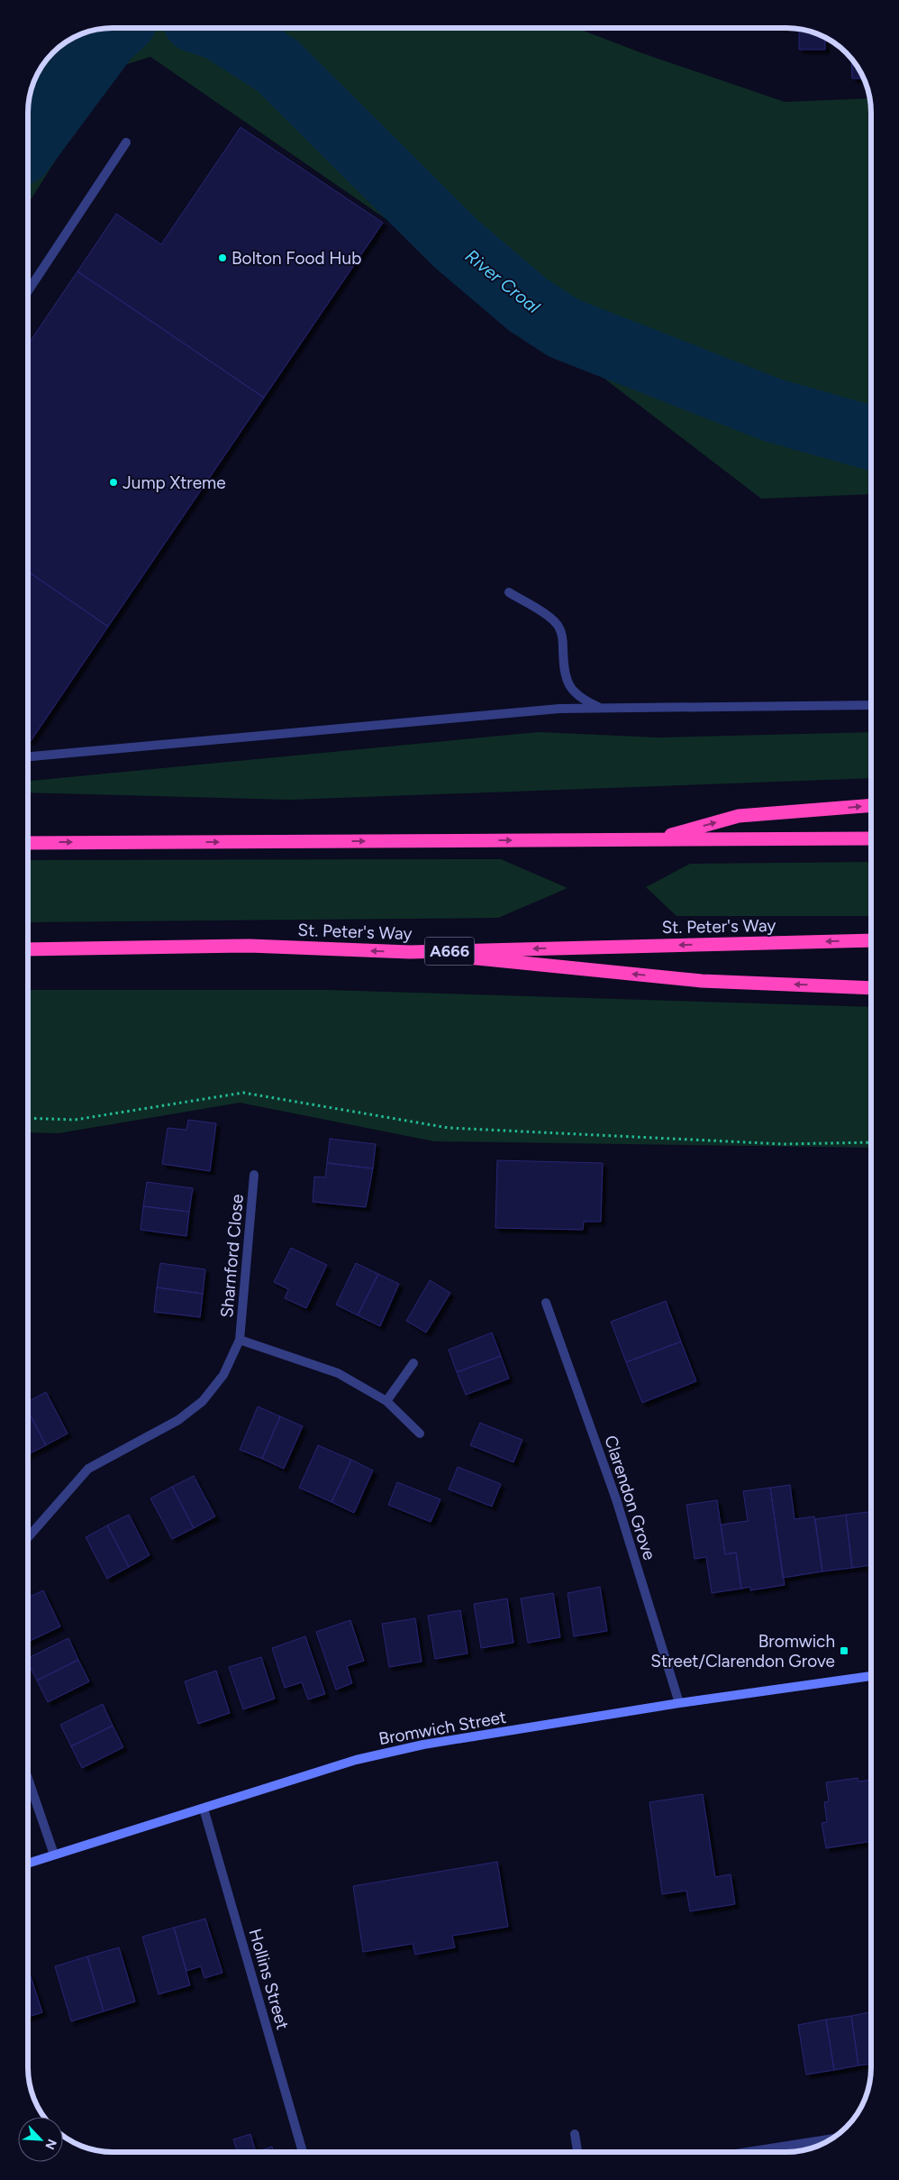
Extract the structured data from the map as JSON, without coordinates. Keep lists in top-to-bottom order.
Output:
{
  "streets": {
    "highway": ["St. Peter's Way", "A666"],
    "street": [
      "Sharnford Close",
      "Clarendon Grove",
      "Bromwich Street",
      "Hollins Street"
    ]
  },
  "crossings": [
    ["St. Peter's Way", "A666"],
    ["Clarendon Grove", "Bromwich Street"],
    ["Bromwich Street", "Hollins Street"]
  ],
  "water": ["River Croal"],
  "places": {
    "other": ["Bolton Food Hub", "Jump Xtreme"],
    "transit": ["Bromwich Street/Clarendon Grove"]
  },
  "north": "bottom right"
}
